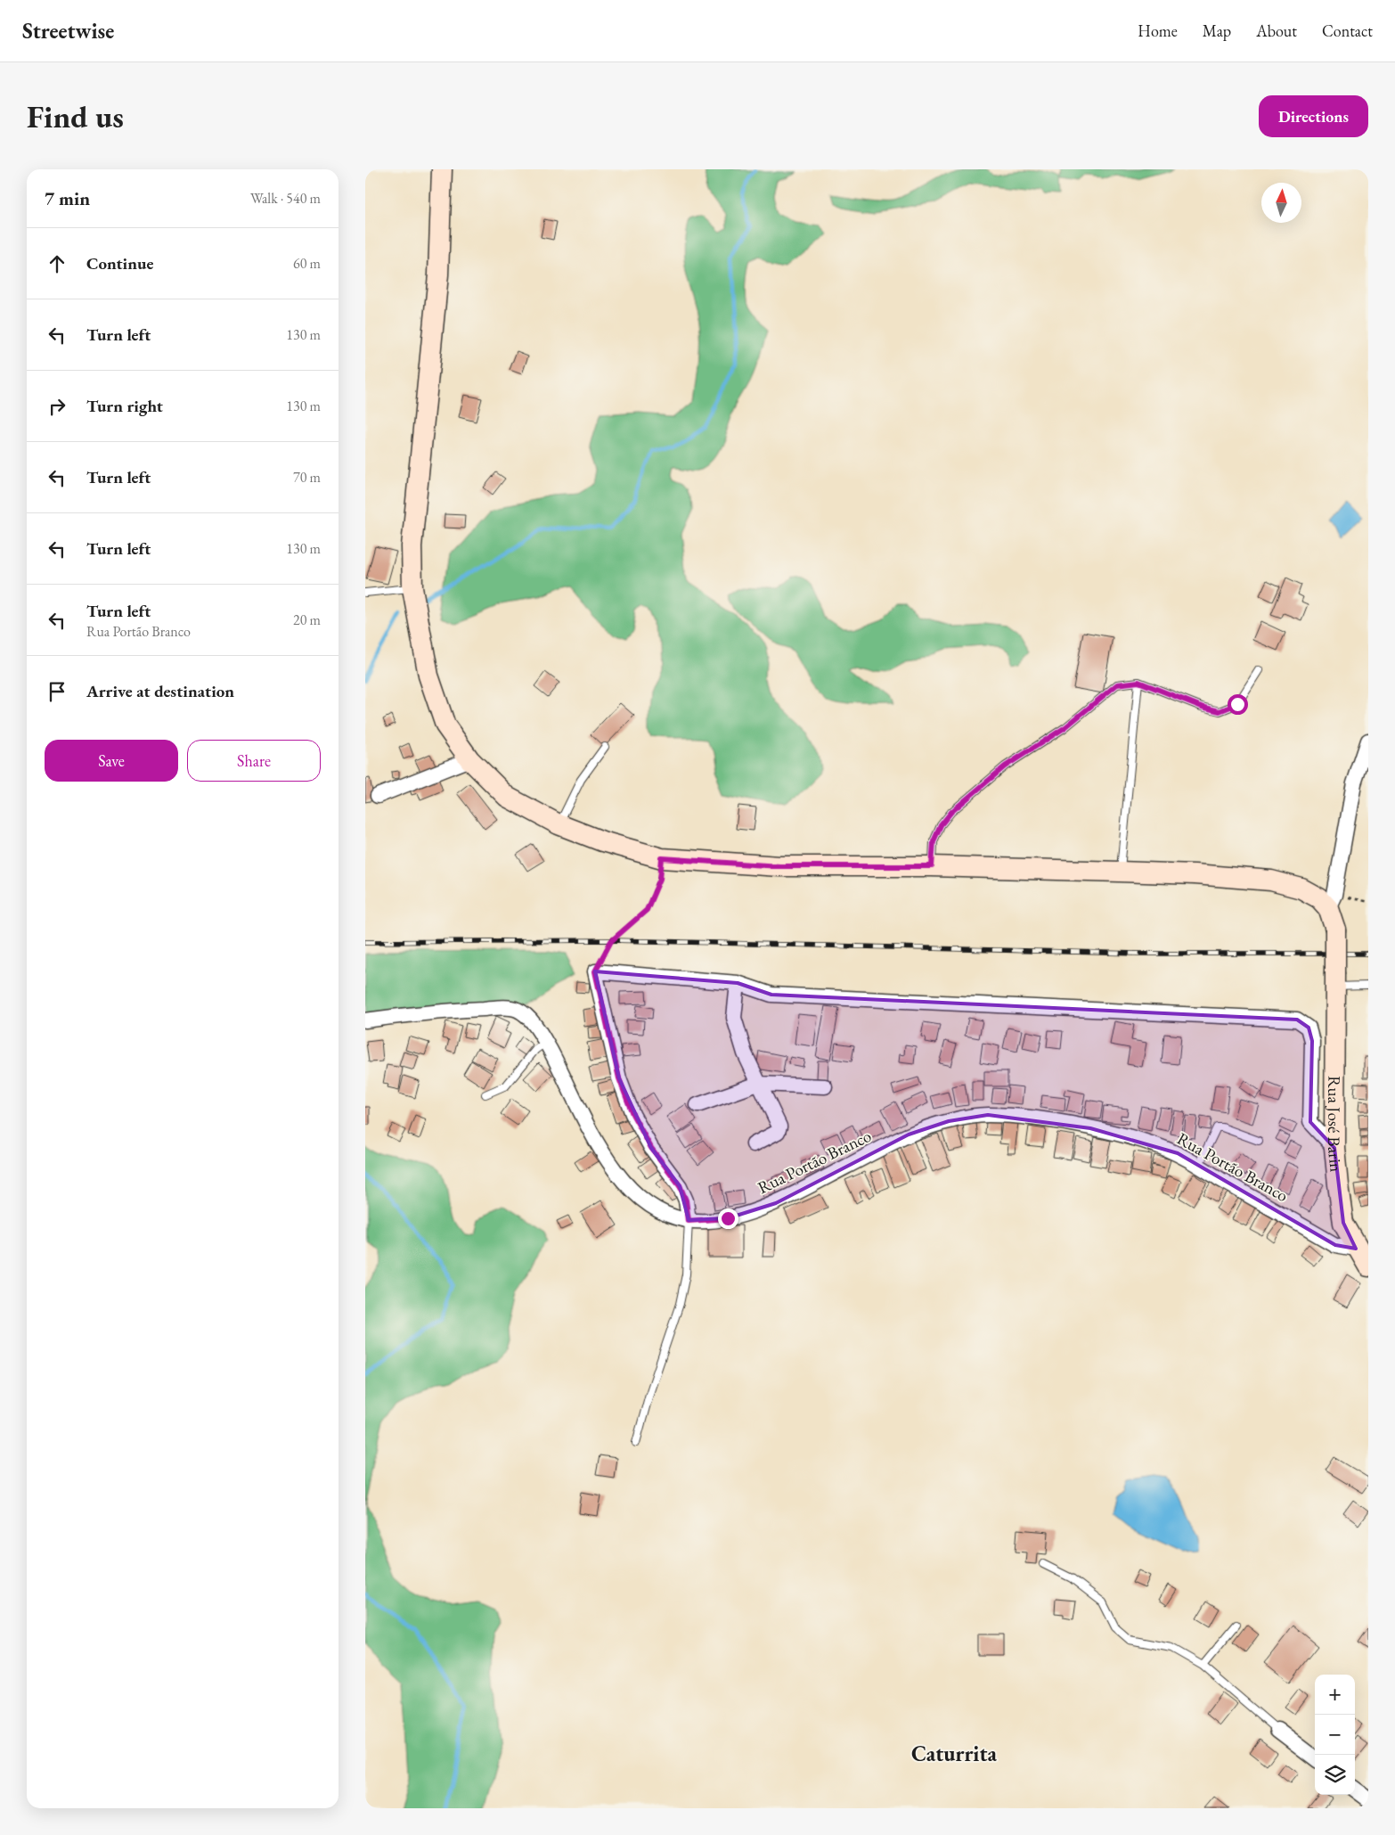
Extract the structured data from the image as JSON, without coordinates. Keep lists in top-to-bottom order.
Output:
{
  "streets": {
    "main road": ["Rua José Barin"],
    "street": ["Rua Portão Branco"]
  },
  "crossings": [
    ["Rua José Barin", "Rua Portão Branco"]
  ],
  "districts": ["Caturrita"],
  "north": "top",
  "page": {
    "header": "Streetwise",
    "nav": [
      "Home",
      "Map",
      "About",
      "Contact"
    ],
    "buttons": [
      "Directions",
      ["Save", "Share"]
    ],
    "title": "Find us",
    "heading": ["7 min", "Walk · 540 m"],
    "list": [
      ["Continue", "60 m"],
      ["Turn left", "130 m"],
      ["Turn right", "130 m"],
      ["Turn left", "70 m"],
      ["Turn left", "130 m"],
      ["Turn left", "Rua Portão Branco", "20 m"],
      "Arrive at destination"
    ],
    "map_buttons": ["+", "−"]
  }
}
